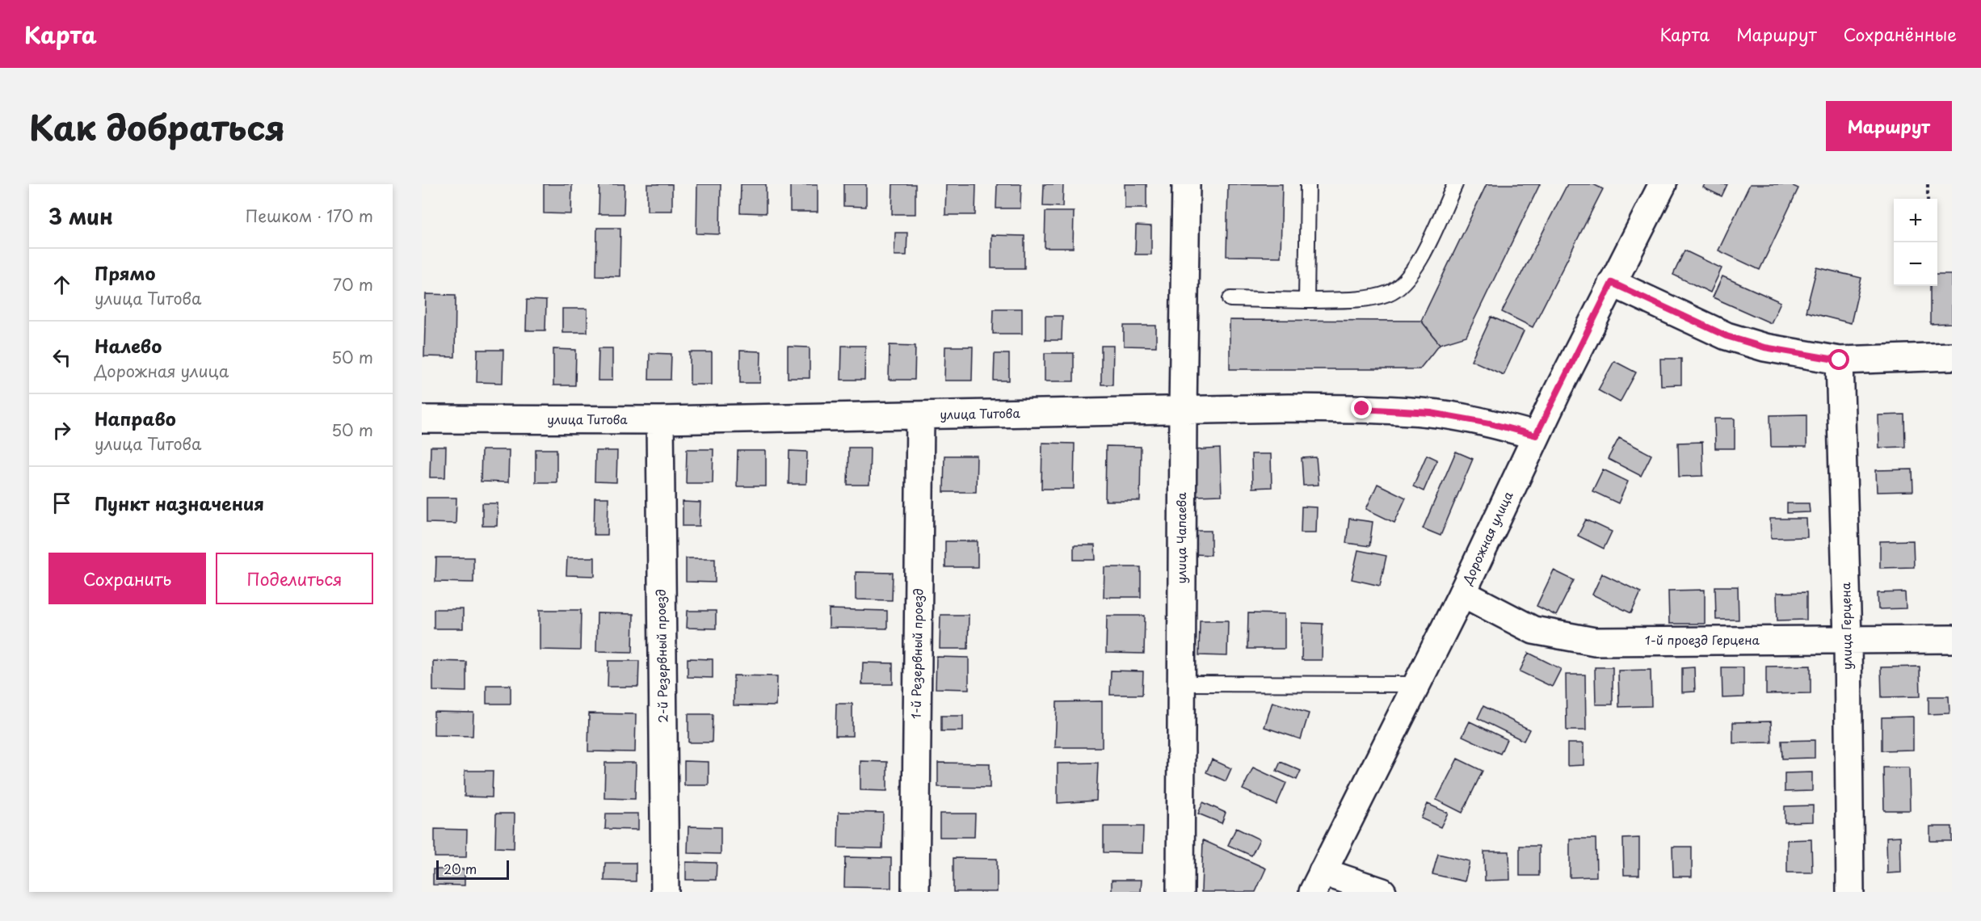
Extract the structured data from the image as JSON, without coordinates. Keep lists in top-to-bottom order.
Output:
{
  "streets": {
    "street": [
      "улица Титова",
      "улица Чапаева",
      "Дорожная улица",
      "улица Герцена",
      "1-й проезд Герцена",
      "1-й Резервный проезд",
      "2-й Резервный проезд"
    ]
  },
  "crossings": [
    ["улица Титова", "улица Чапаева"],
    ["улица Титова", "Дорожная улица"],
    ["улица Титова", "1-й Резервный проезд"],
    ["улица Титова", "2-й Резервный проезд"],
    ["Дорожная улица", "1-й проезд Герцена"],
    ["улица Герцена", "1-й проезд Герцена"]
  ],
  "scale_bar": "20 m",
  "page": {
    "header": "Карта",
    "nav": ["Карта", "Маршрут", "Сохранённые"],
    "title": "Как добраться",
    "buttons": [
      "Маршрут",
      ["Сохранить", "Поделиться"]
    ],
    "heading": ["3 мин", "Пешком · 170 m"],
    "map_buttons": ["+", "−"],
    "list": [
      ["Прямо", "улица Титова", "70 m"],
      ["Налево", "Дорожная улица", "50 m"],
      ["Направо", "улица Титова", "50 m"],
      "Пункт назначения"
    ],
    "scale": "20 m"
  }
}
